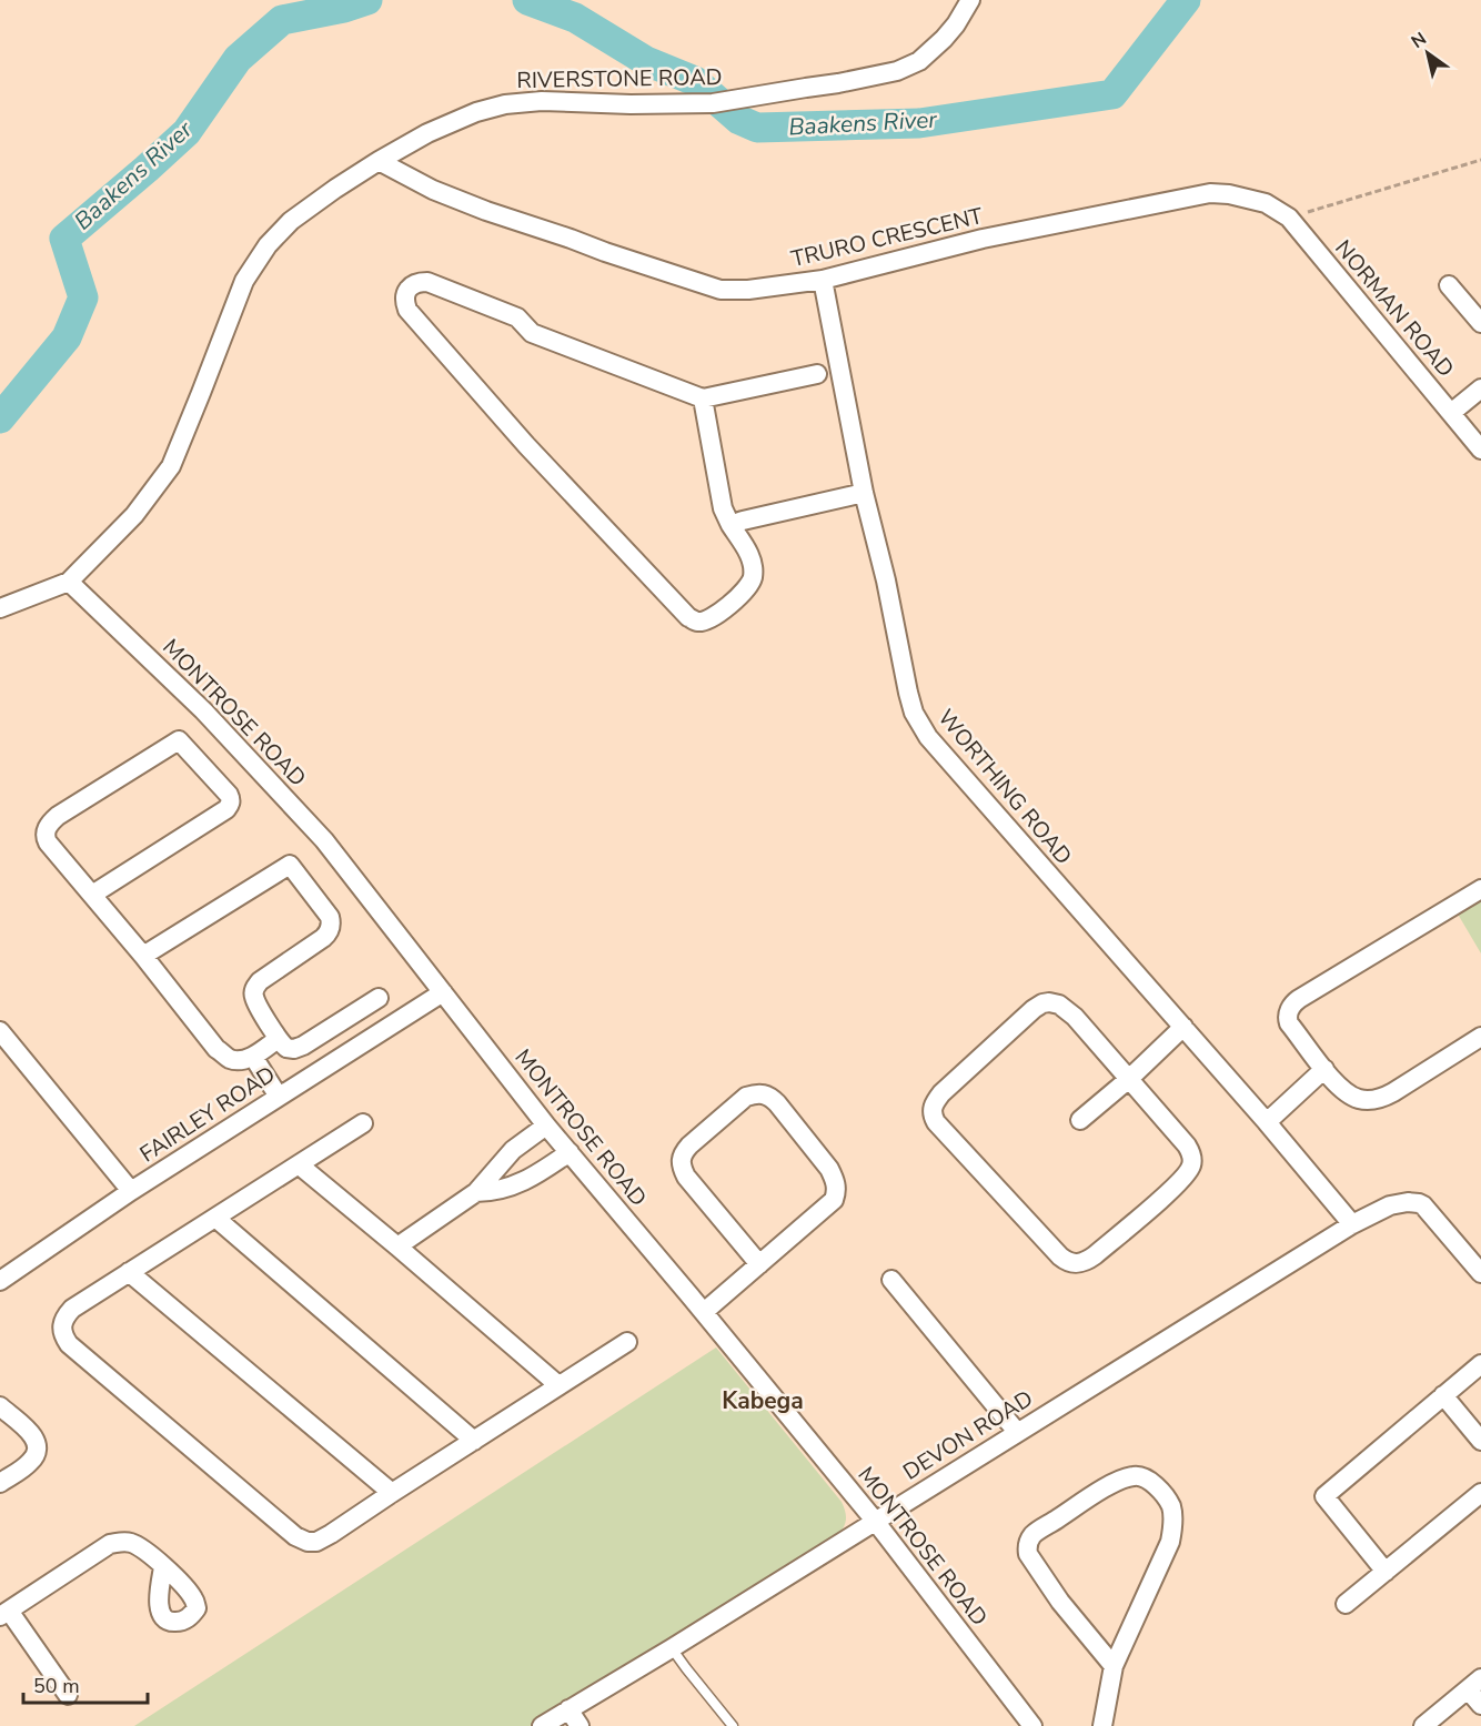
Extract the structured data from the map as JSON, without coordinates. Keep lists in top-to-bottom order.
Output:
{
  "streets": {
    "street": [
      "RIVERSTONE ROAD",
      "TRURO CRESCENT",
      "NORMAN ROAD",
      "MONTROSE ROAD",
      "WORTHING ROAD",
      "FAIRLEY ROAD",
      "DEVON ROAD"
    ]
  },
  "crossings": [
    ["RIVERSTONE ROAD", "TRURO CRESCENT"],
    ["RIVERSTONE ROAD", "MONTROSE ROAD"],
    ["TRURO CRESCENT", "NORMAN ROAD"],
    ["TRURO CRESCENT", "WORTHING ROAD"],
    ["MONTROSE ROAD", "FAIRLEY ROAD"],
    ["MONTROSE ROAD", "DEVON ROAD"],
    ["WORTHING ROAD", "DEVON ROAD"]
  ],
  "districts": ["Kabega"],
  "water": ["Baakens River"],
  "scale_bar": "50 m",
  "north": "top left"
}
